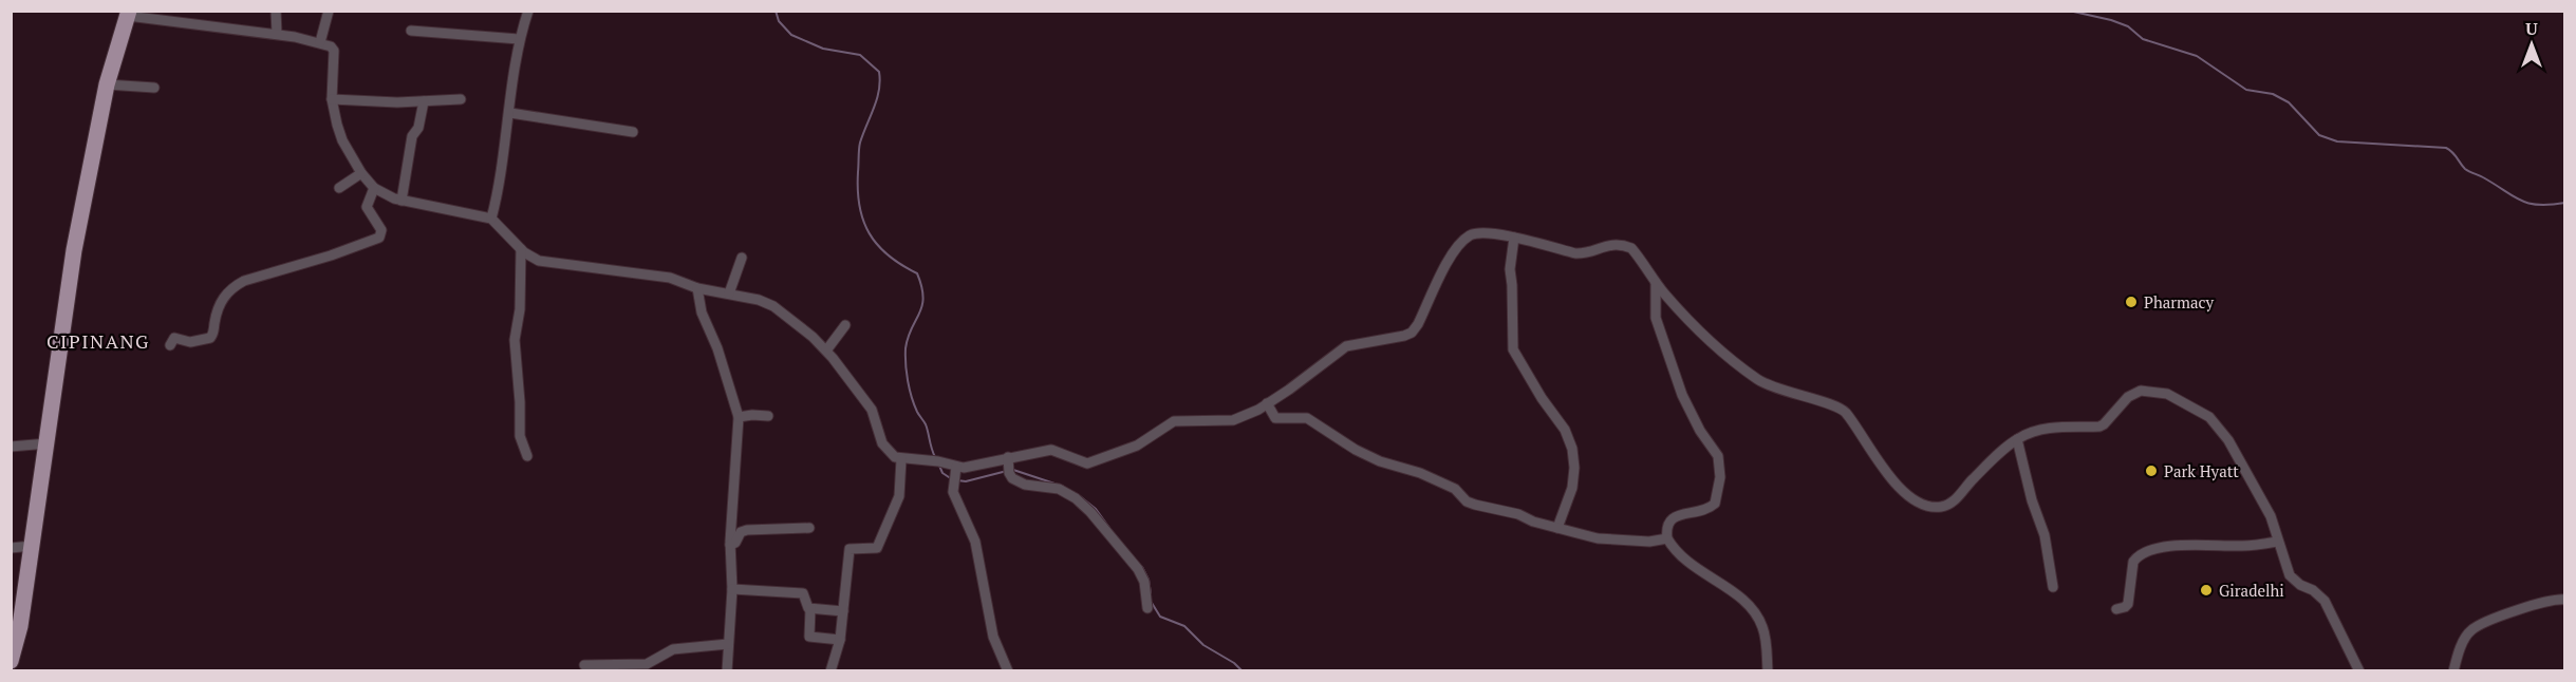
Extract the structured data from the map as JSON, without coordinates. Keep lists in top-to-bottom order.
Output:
{
  "districts": ["CIPINANG"],
  "places": ["Pharmacy", "Park Hyatt", "Giradelhi"],
  "north": "top"
}
